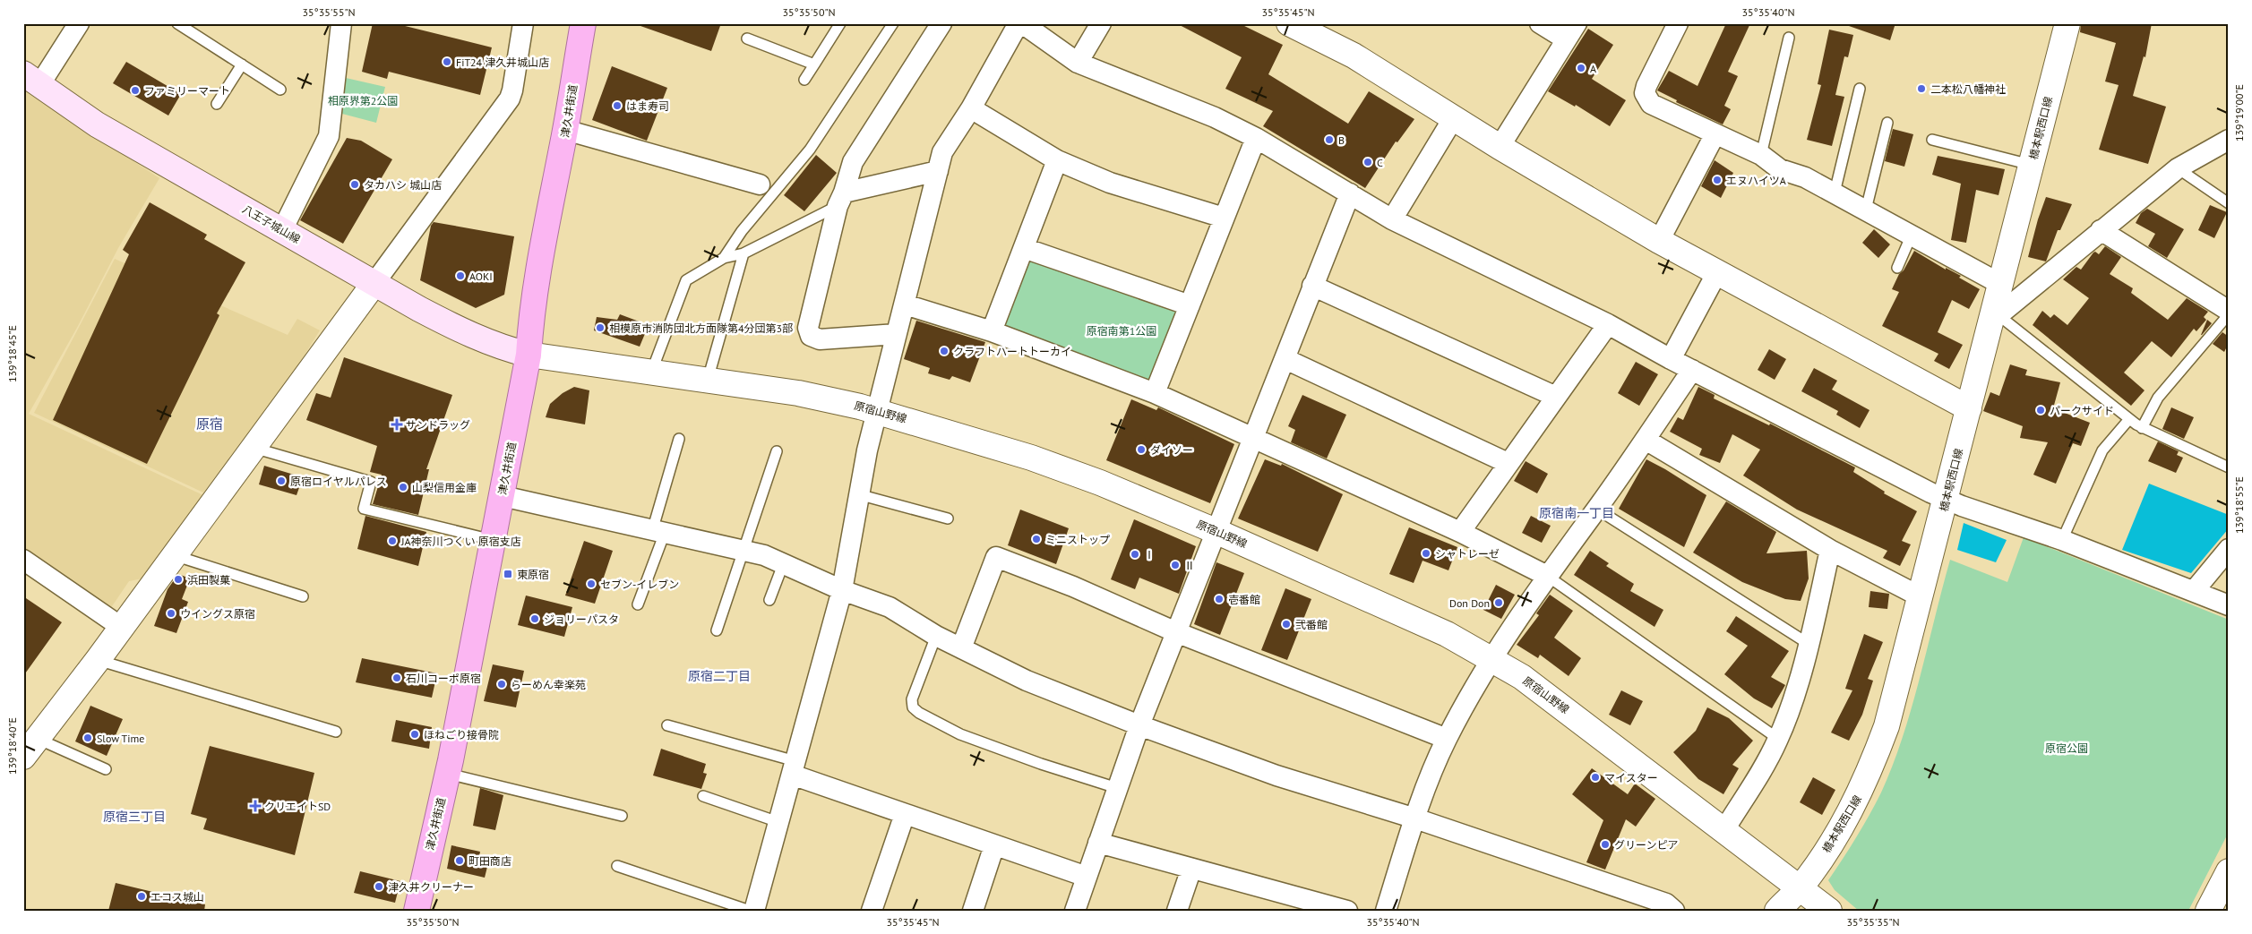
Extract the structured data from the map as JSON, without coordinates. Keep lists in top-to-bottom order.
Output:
{
  "streets": {
    "highway": ["津久井街道"],
    "main road": ["八王子城山線"],
    "street": ["橋本駅西口線", "原宿山野線"]
  },
  "crossings": [
    ["津久井街道", "八王子城山線"],
    ["津久井街道", "原宿山野線"],
    ["橋本駅西口線", "原宿山野線"],
    ["八王子城山線", "原宿山野線"]
  ],
  "districts": [
    "原宿",
    "原宿南一丁目",
    "原宿二丁目",
    "原宿三丁目"
  ],
  "parks": ["相原界第2公園", "原宿南第1公園", "原宿公園"],
  "places": {
    "other": [
      "FiT24 津久井城山店",
      "A",
      "二本松八幡神社",
      "ファミリーマート",
      "はま寿司",
      "B",
      "C",
      "エヌハイツA",
      "タカハシ 城山店",
      "AOKI",
      "相模原市消防団北方面隊第4分団第3部",
      "クラフトハートトーカイ",
      "パークサイド",
      "ダイソー",
      "原宿ロイヤルパレス",
      "山梨信用金庫",
      "ミニストップ",
      "JA神奈川つくい 原宿支店",
      "シャトレーゼ",
      "Ⅰ",
      "Ⅱ",
      "浜田製菓",
      "セブン-イレブン",
      "壱番館",
      "Don Don",
      "ウイングス原宿",
      "ジョリーパスタ",
      "弐番館",
      "石川コーポ原宿",
      "らーめん幸楽苑",
      "ほねごり接骨院",
      "Slow Time",
      "マイスター",
      "グリーンピア",
      "町田商店",
      "津久井クリーナー",
      "エコス城山"
    ],
    "health": ["サンドラッグ", "クリエイトSD"],
    "transit": ["東原宿"]
  },
  "coordinates": [
    "35°35'55\"N",
    "35°35'50\"N",
    "35°35'45\"N",
    "35°35'40\"N",
    "139°19'00\"E",
    "139°18'45\"E",
    "139°18'55\"E",
    "139°18'40\"E",
    "35°35'35\"N"
  ]
}
